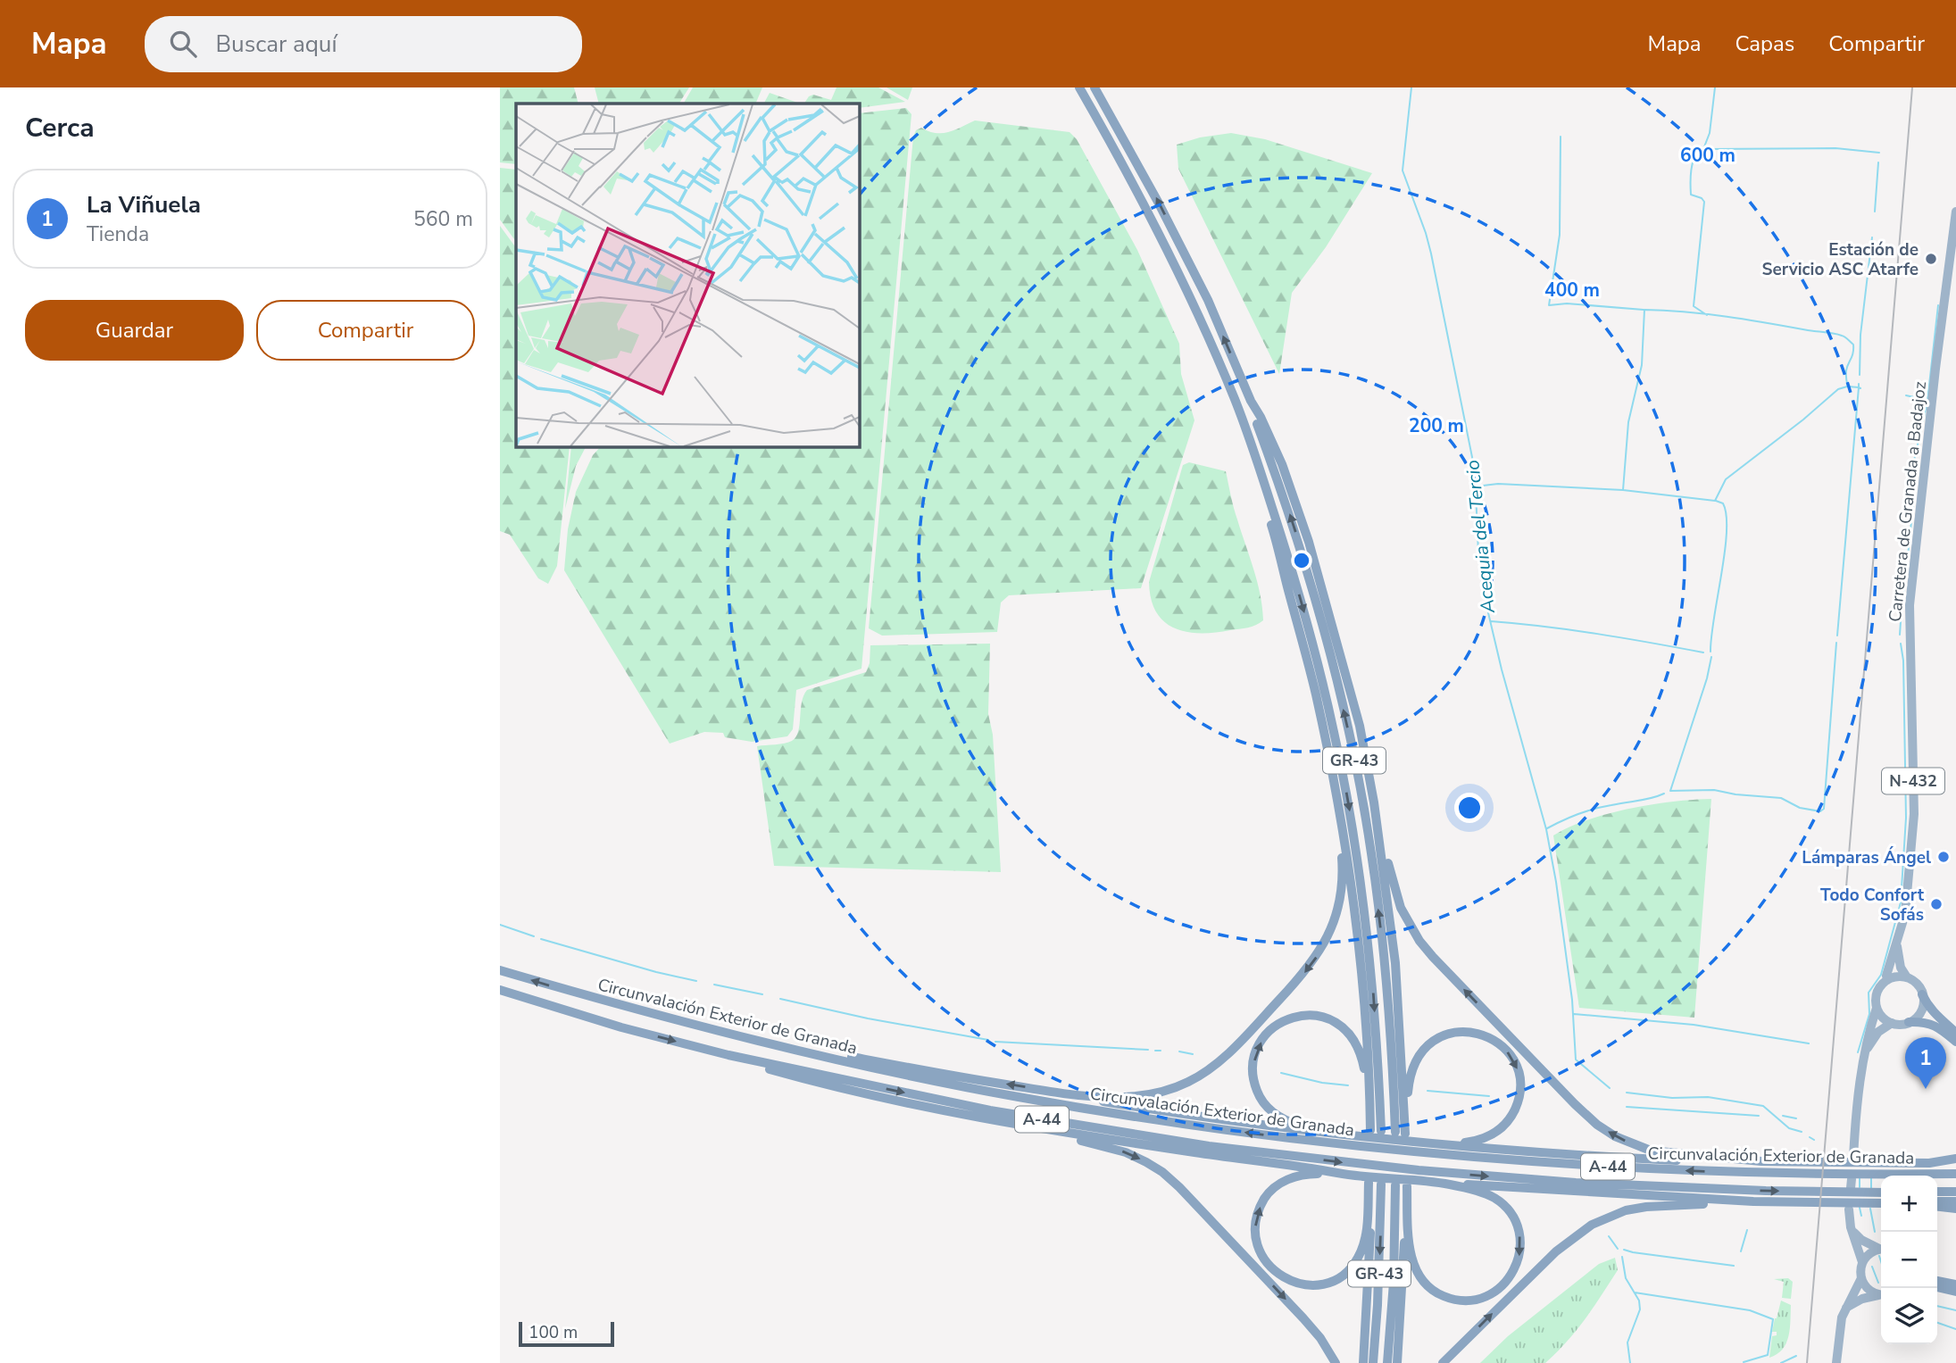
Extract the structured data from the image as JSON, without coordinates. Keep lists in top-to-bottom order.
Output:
{
  "streets": {
    "highway": [
      "Carretera de Granada a Badajoz",
      "GR-43",
      "N-432",
      "Circunvalación Exterior de Granada",
      "A-44"
    ]
  },
  "crossings": [
    ["Carretera de Granada a Badajoz", "N-432"]
  ],
  "water": ["Acequia del Tercio"],
  "places": ["Estación de Servicio ASC Atarfe", "Lámparas Ángel", "Todo Confort Sofás"],
  "scale_bar": "100 m",
  "page": {
    "header": "Mapa",
    "search": "Buscar aquí",
    "nav": ["Mapa", "Capas", "Compartir"],
    "heading": "Cerca",
    "list": [
      {
        "mark": "1",
        "name": "La Viñuela",
        "note": "Tienda",
        "value": "560 m"
      }
    ],
    "buttons": ["Guardar", "Compartir"],
    "pins": "1",
    "map_buttons": ["+", "−"],
    "scale": "100 m"
  },
  "rings": ["600 m", "400 m", "200 m"]
}
